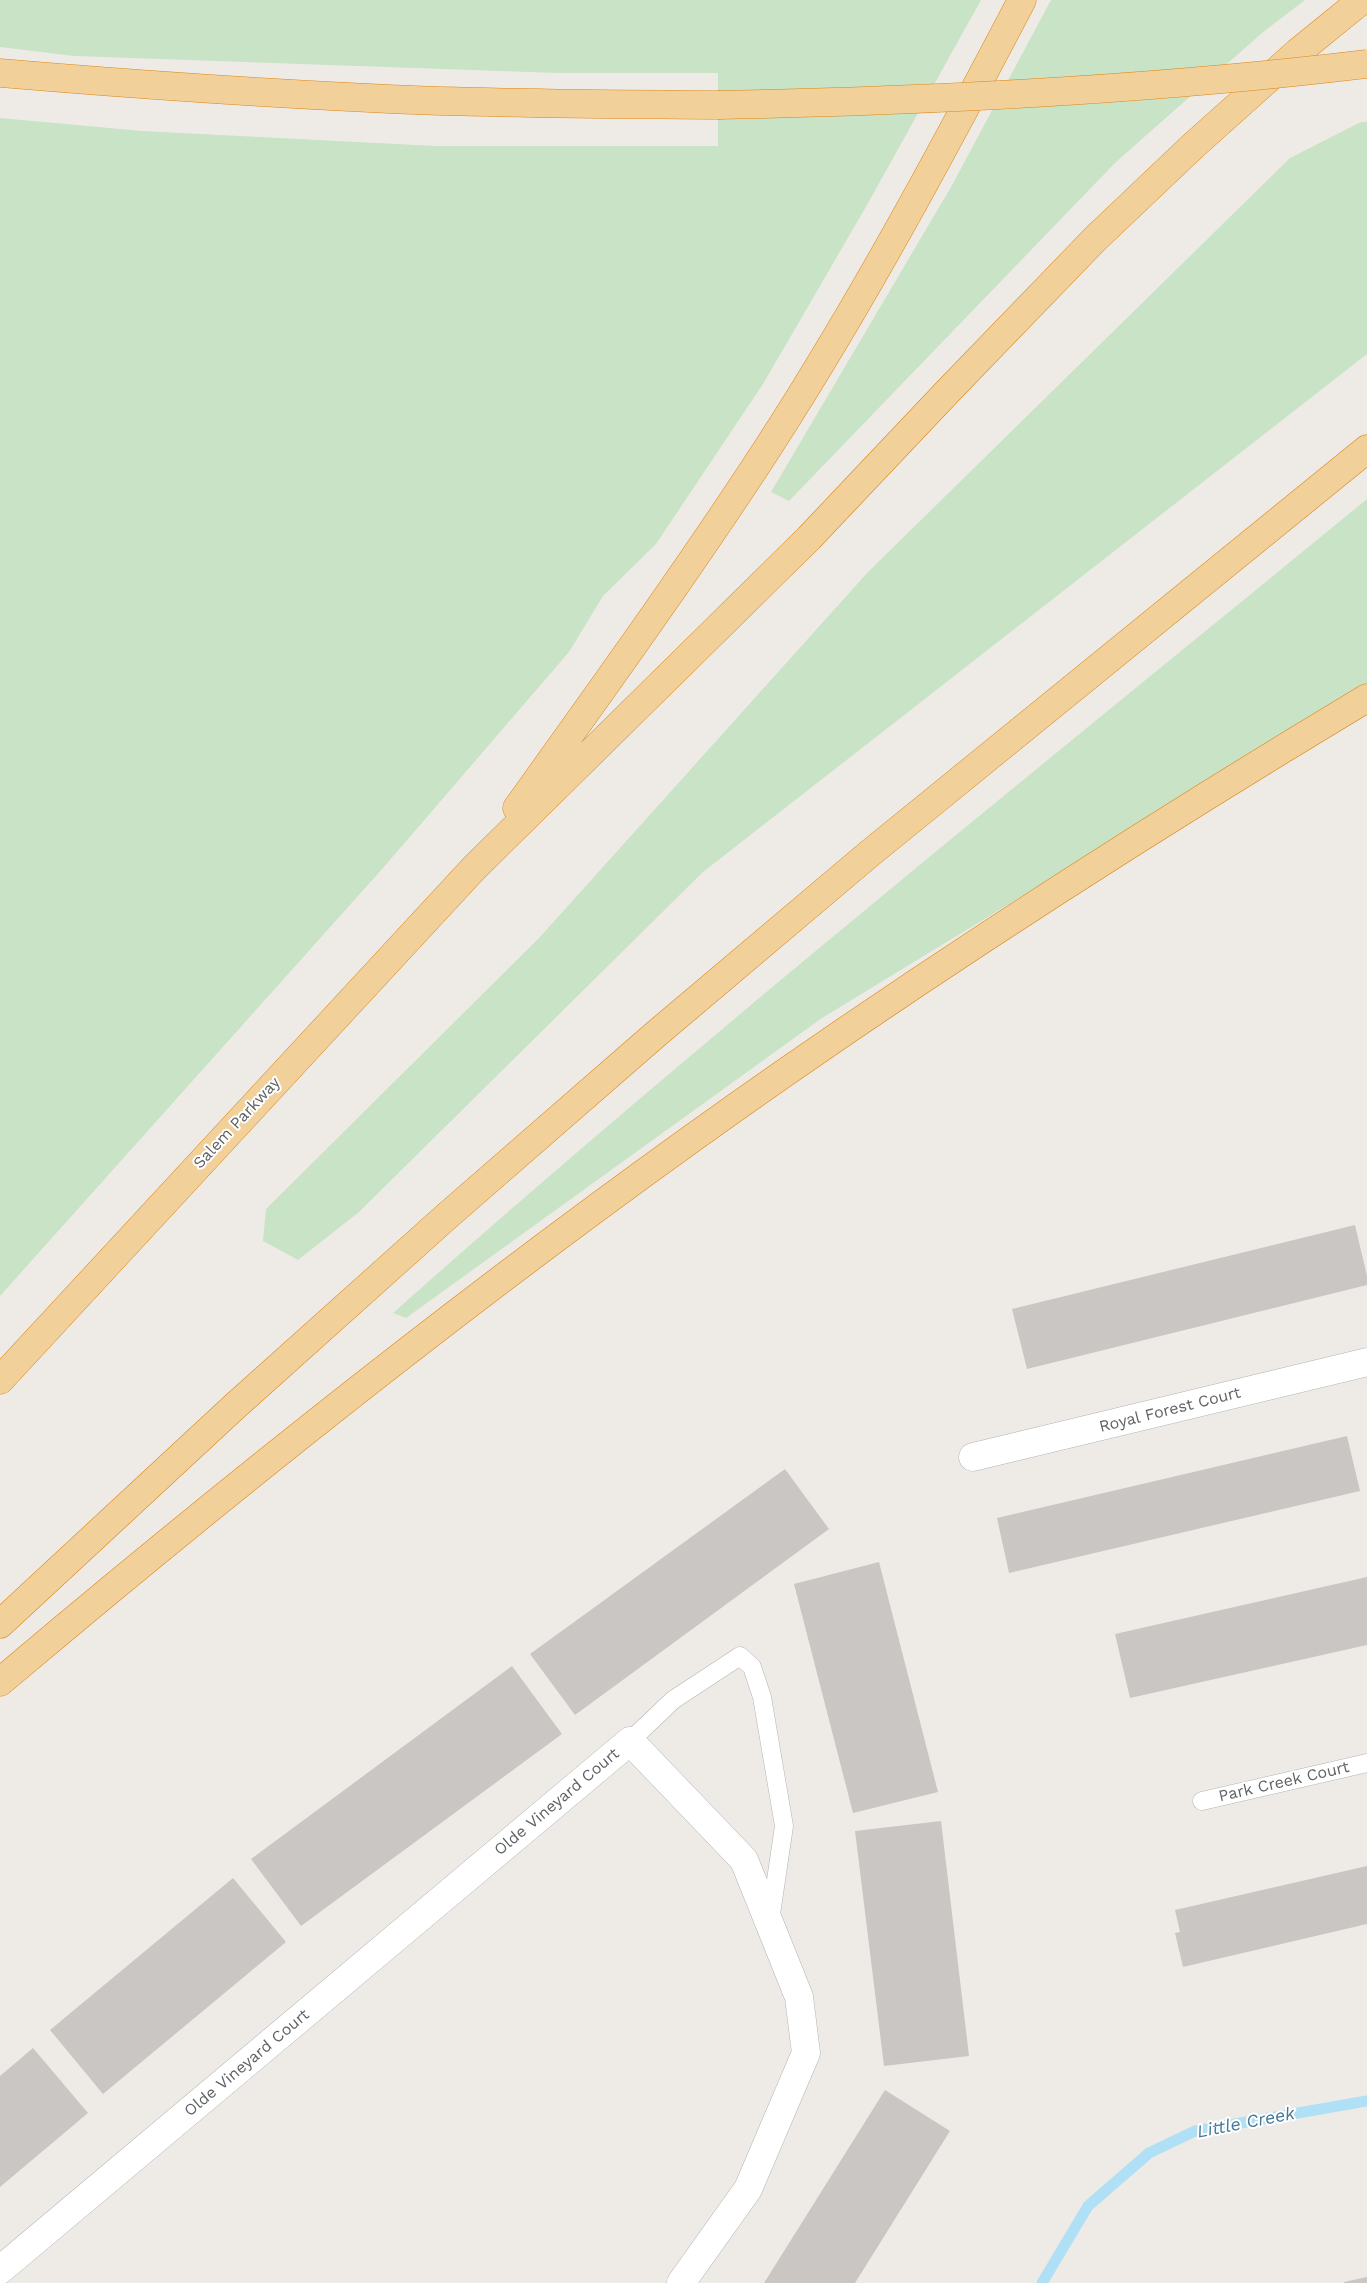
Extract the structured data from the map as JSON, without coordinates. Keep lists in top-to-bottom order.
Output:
{
  "streets": {
    "highway": ["Salem Parkway"],
    "street": ["Royal Forest Court", "Olde Vineyard Court"],
    "lane": ["Park Creek Court"]
  },
  "water": ["Little Creek"]
}
